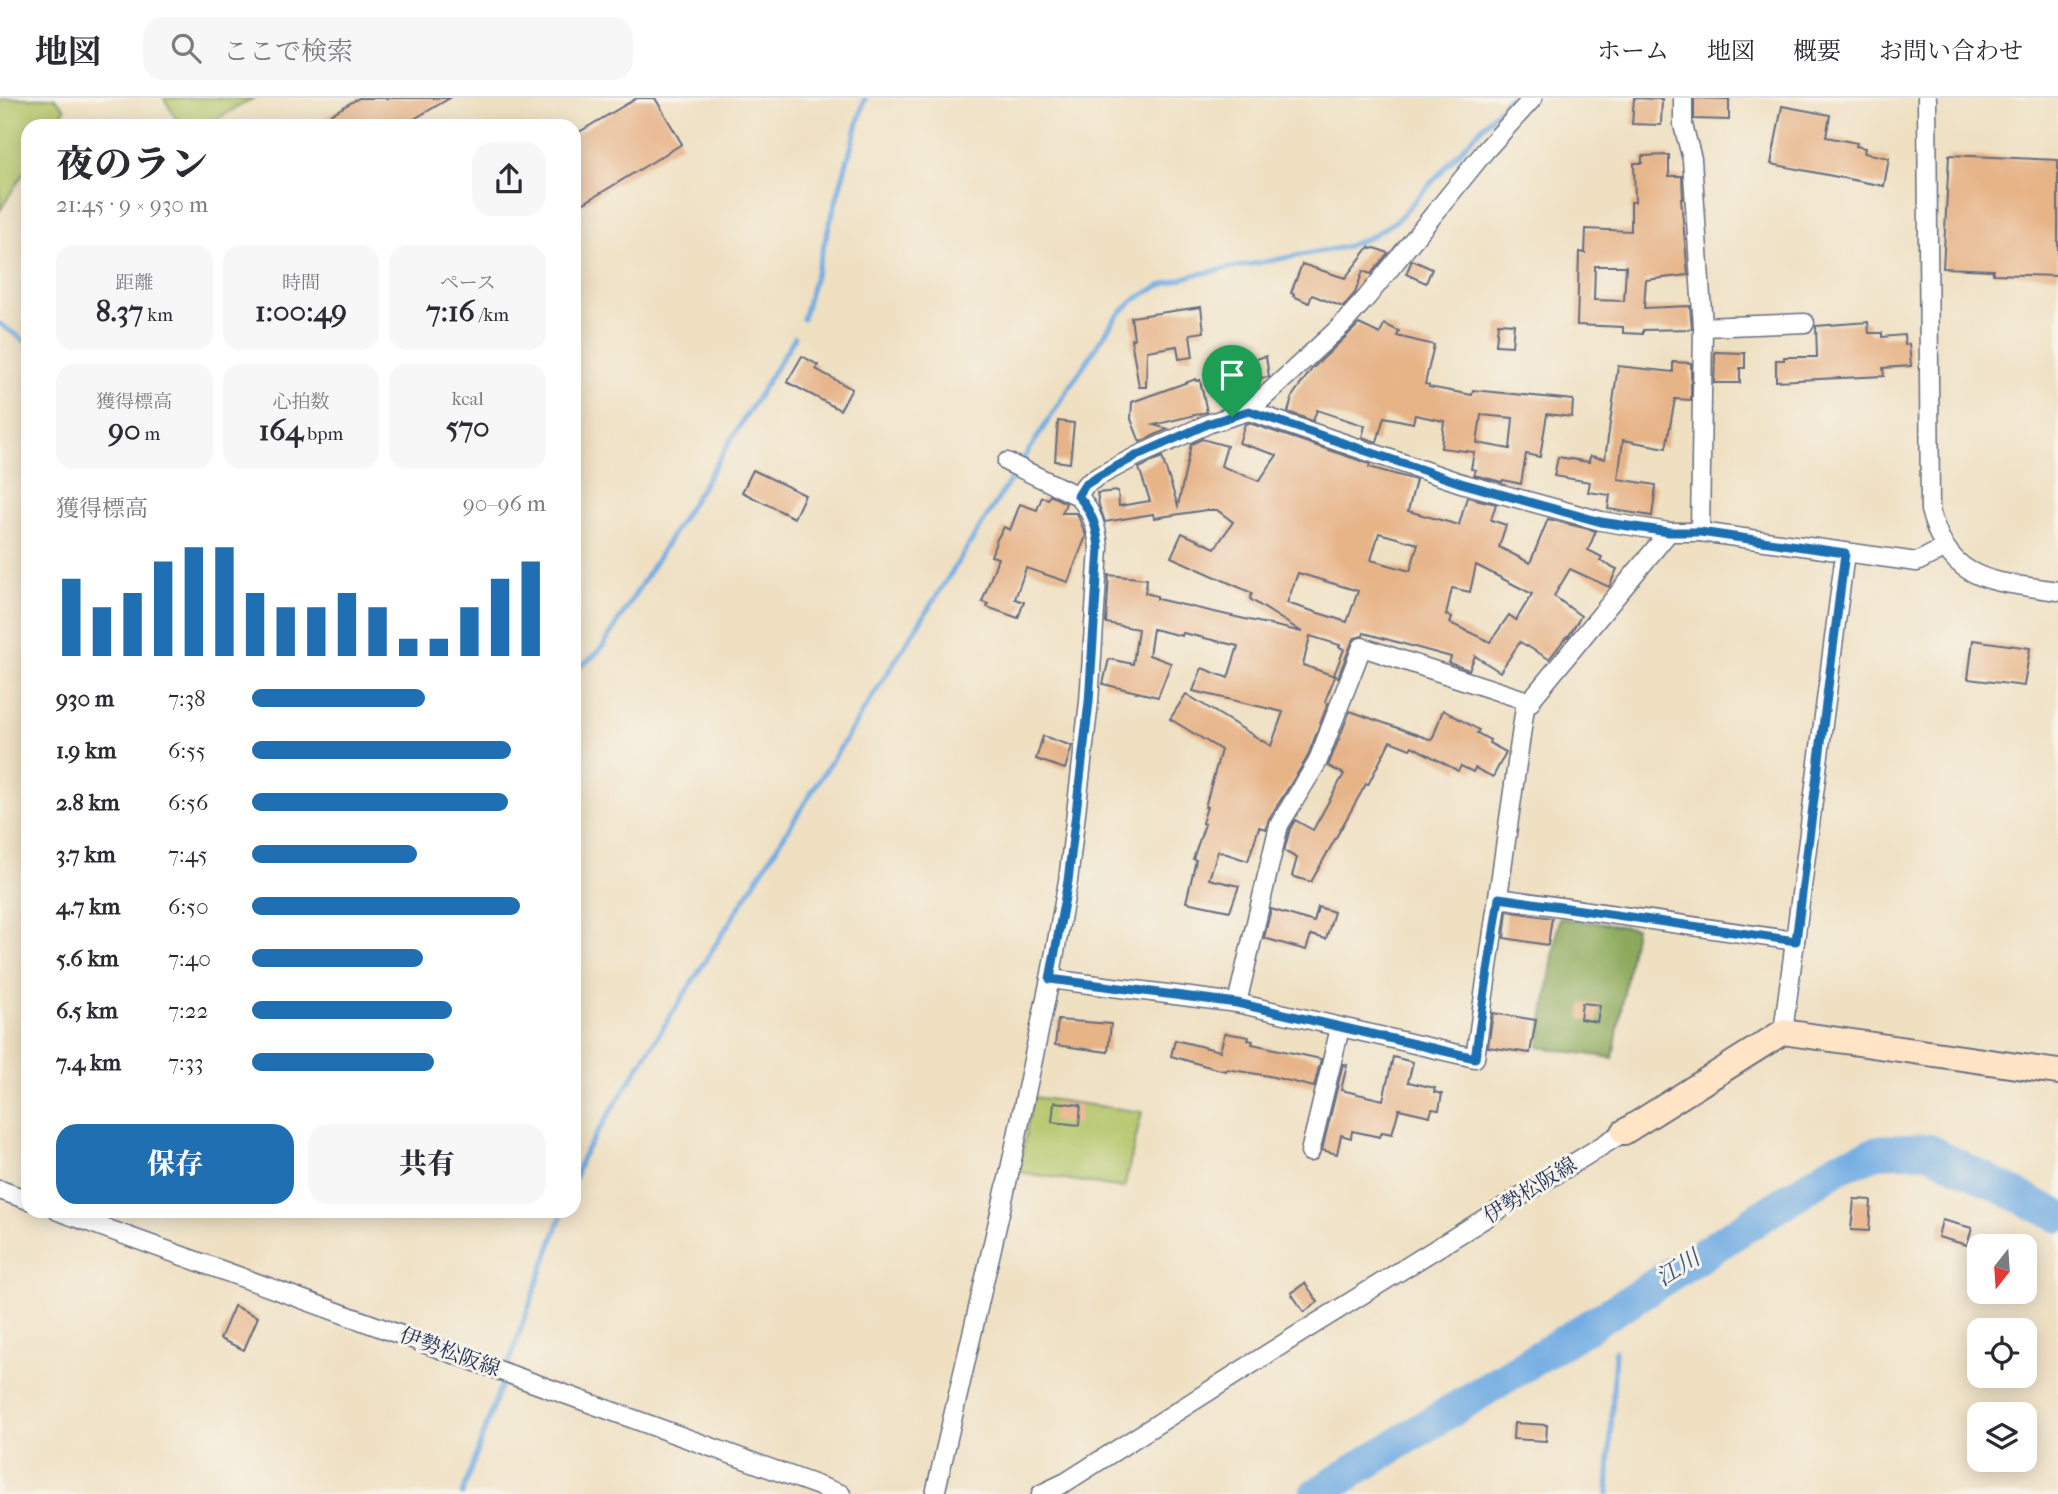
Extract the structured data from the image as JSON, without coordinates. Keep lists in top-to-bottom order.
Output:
{
  "streets": {
    "street": ["伊勢松阪線"]
  },
  "water": ["江川"],
  "north": "bottom",
  "page": {
    "header": "地図",
    "search": "ここで検索",
    "nav": [
      "ホーム",
      "地図",
      "概要",
      "お問い合わせ"
    ],
    "heading": ["夜のラン", "21:45 · 9 × 930 m"],
    "stats": [
      ["距離", "8.37 km"],
      ["時間", "1:00:49"],
      ["ペース", "7:16 /km"],
      ["獲得標高", "90 m"],
      ["心拍数", "164 bpm"],
      ["kcal", "570"]
    ],
    "chart": ["獲得標高", "90–96 m"],
    "list": [
      {
        "name": "930 m",
        "note": "7:38"
      },
      {
        "name": "1.9 km",
        "note": "6:55"
      },
      {
        "name": "2.8 km",
        "note": "6:56"
      },
      {
        "name": "3.7 km",
        "note": "7:45"
      },
      {
        "name": "4.7 km",
        "note": "6:50"
      },
      {
        "name": "5.6 km",
        "note": "7:40"
      },
      {
        "name": "6.5 km",
        "note": "7:22"
      },
      {
        "name": "7.4 km",
        "note": "7:33"
      }
    ],
    "buttons": ["保存", "共有"]
  }
}
